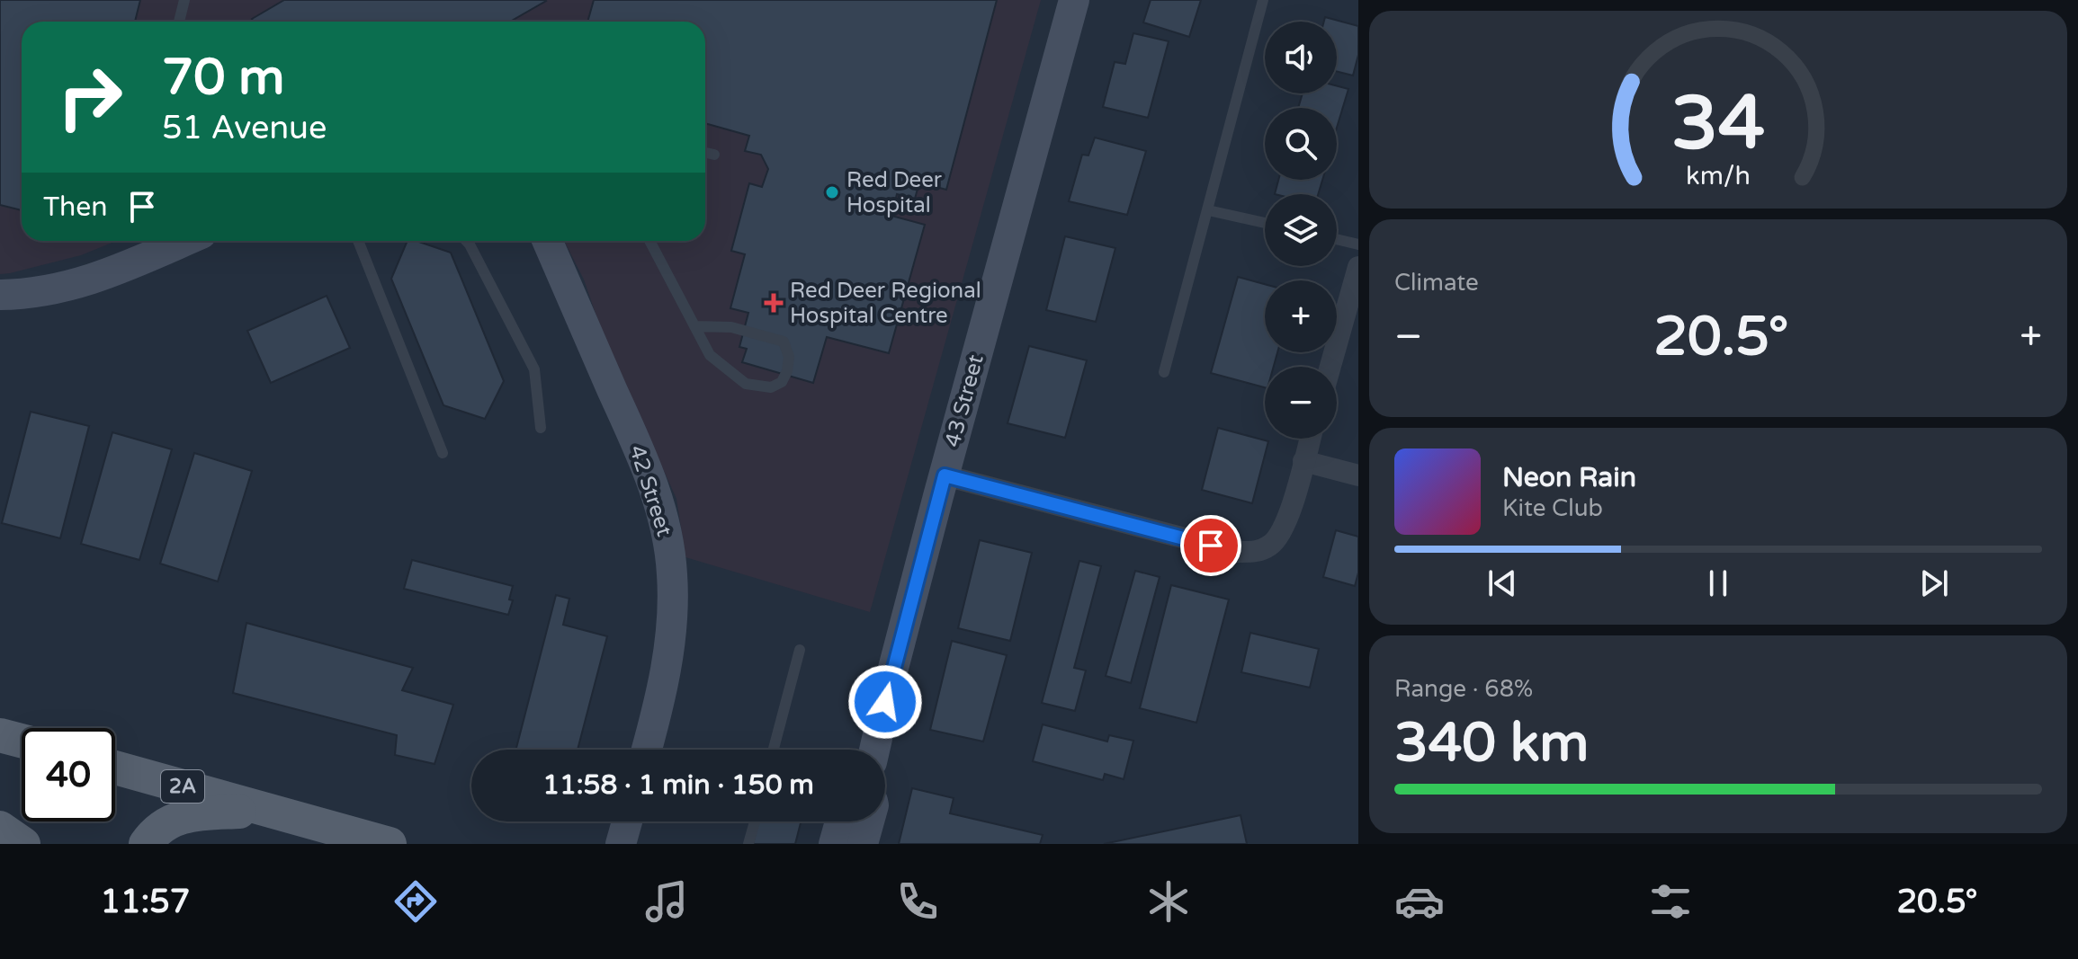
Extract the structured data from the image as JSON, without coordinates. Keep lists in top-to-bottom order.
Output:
{
  "streets": {
    "main road": ["2A"],
    "street": ["43 Street", "42 Street"]
  },
  "places": {
    "other": ["Red Deer Hospital"],
    "health": ["Red Deer Regional Hospital Centre"]
  },
  "page": {
    "map_buttons": ["+", "−"],
    "turn": ["70 m", "51 Avenue"],
    "then": "Then",
    "tile": [
      "Climate",
      ["Range · 68%", "340 km"]
    ],
    "heat": ["−", "20.5°", "+"],
    "song": ["Neon Rain", "Kite Club"],
    "limit": "40",
    "trip": "11:58 · 1 min · 150 m",
    "tabs": ["11:57", "20.5°"],
    "gauge": ["34", "km/h"]
  }
}
